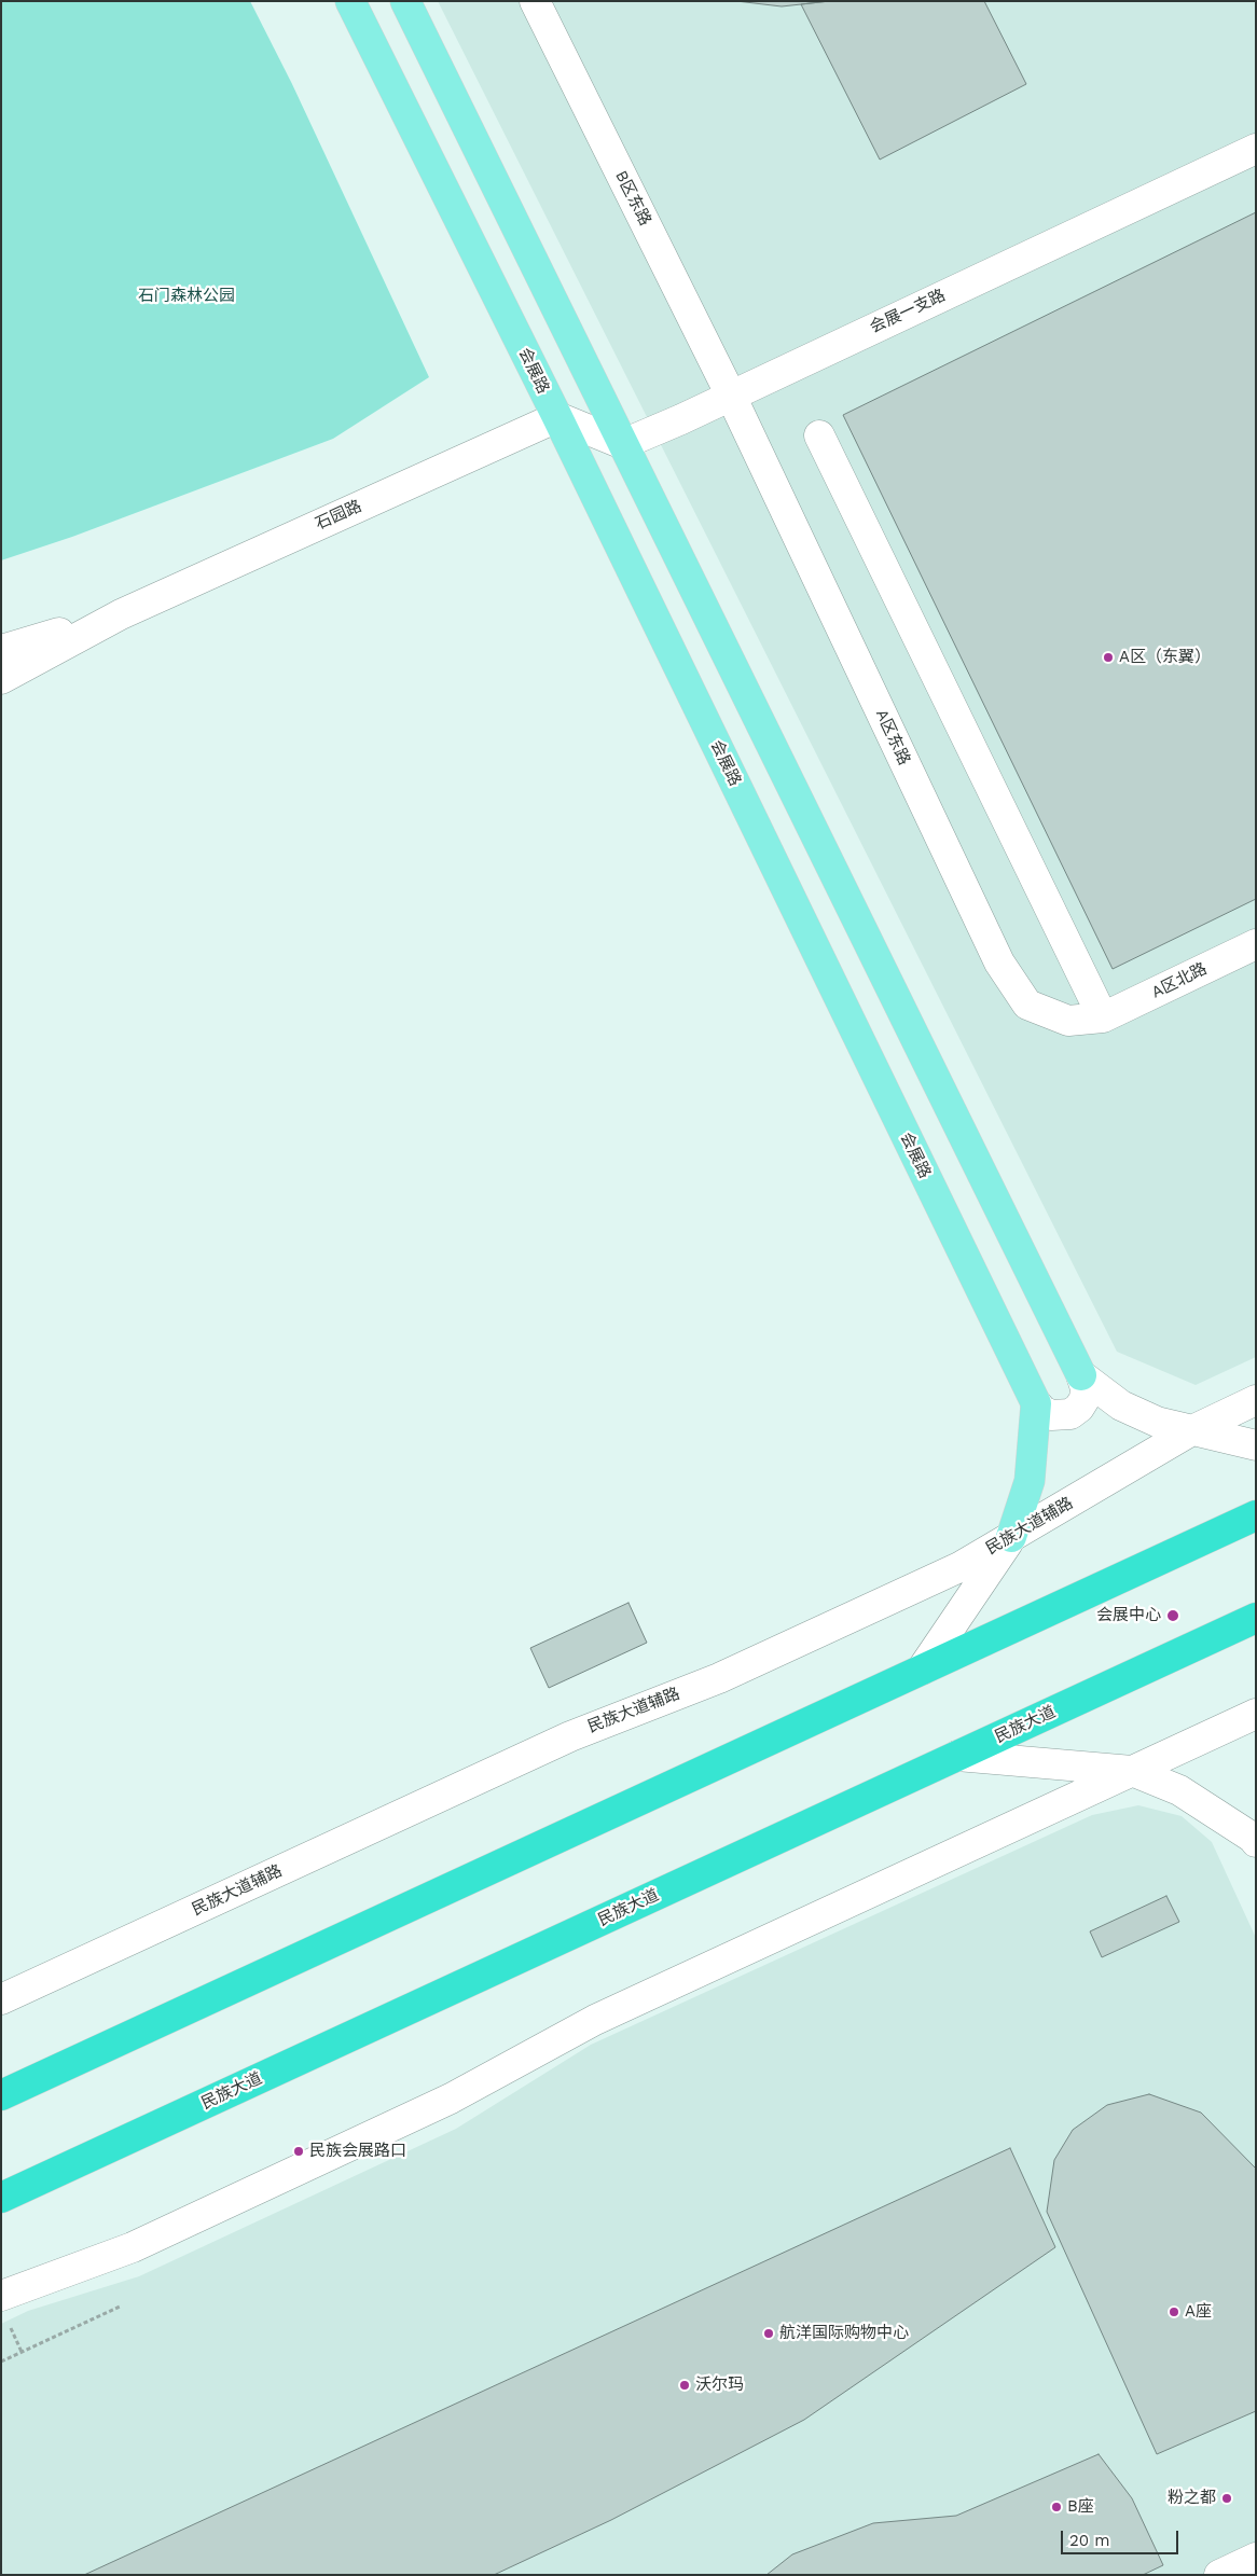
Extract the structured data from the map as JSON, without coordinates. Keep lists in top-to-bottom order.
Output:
{
  "streets": {
    "highway": ["民族大道"],
    "main road": ["会展路"],
    "street": [
      "B区东路",
      "会展一支路",
      "石园路",
      "A区东路",
      "A区北路",
      "民族大道辅路"
    ]
  },
  "crossings": [
    ["B区东路", "会展一支路"],
    ["B区东路", "A区东路"],
    ["会展一支路", "A区东路"],
    ["会展路", "石园路"],
    ["会展路", "民族大道辅路"],
    ["A区东路", "A区北路"]
  ],
  "parks": ["石门森林公园"],
  "places": [
    "A区（东翼）",
    "会展中心",
    "民族会展路口",
    "A座",
    "航洋国际购物中心",
    "沃尔玛",
    "粉之都",
    "B座"
  ],
  "scale_bar": "20 m"
}
